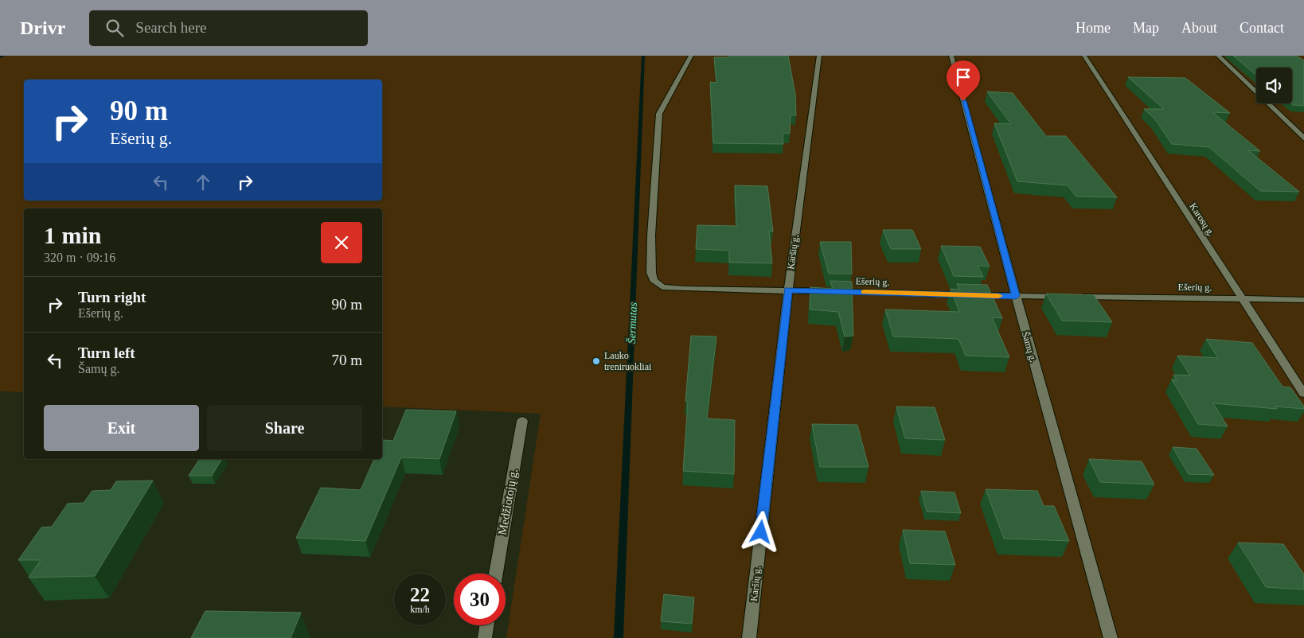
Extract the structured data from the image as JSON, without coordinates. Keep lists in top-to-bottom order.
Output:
{
  "streets": {
    "street": [
      "Karosų g.",
      "Karšių g.",
      "Ešerių g.",
      "Šamų g.",
      "Medžiotojų g."
    ]
  },
  "crossings": [
    ["Karosų g.", "Ešerių g."],
    ["Karšių g.", "Ešerių g."],
    ["Ešerių g.", "Šamų g."]
  ],
  "water": ["Šermutas"],
  "places": ["Lauko treniruokliai"],
  "page": {
    "header": "Drivr",
    "search": "Search here",
    "nav": [
      "Home",
      "Map",
      "About",
      "Contact"
    ],
    "turn": ["90 m", "Ešerių g."],
    "heading": ["1 min", "320 m · 09:16"],
    "list": [
      {
        "name": "Turn right",
        "note": "Ešerių g.",
        "value": "90 m"
      },
      {
        "name": "Turn left",
        "note": "Šamų g.",
        "value": "70 m"
      }
    ],
    "buttons": ["Exit", "Share"],
    "speed": "22 km/h",
    "limit": "30"
  }
}
